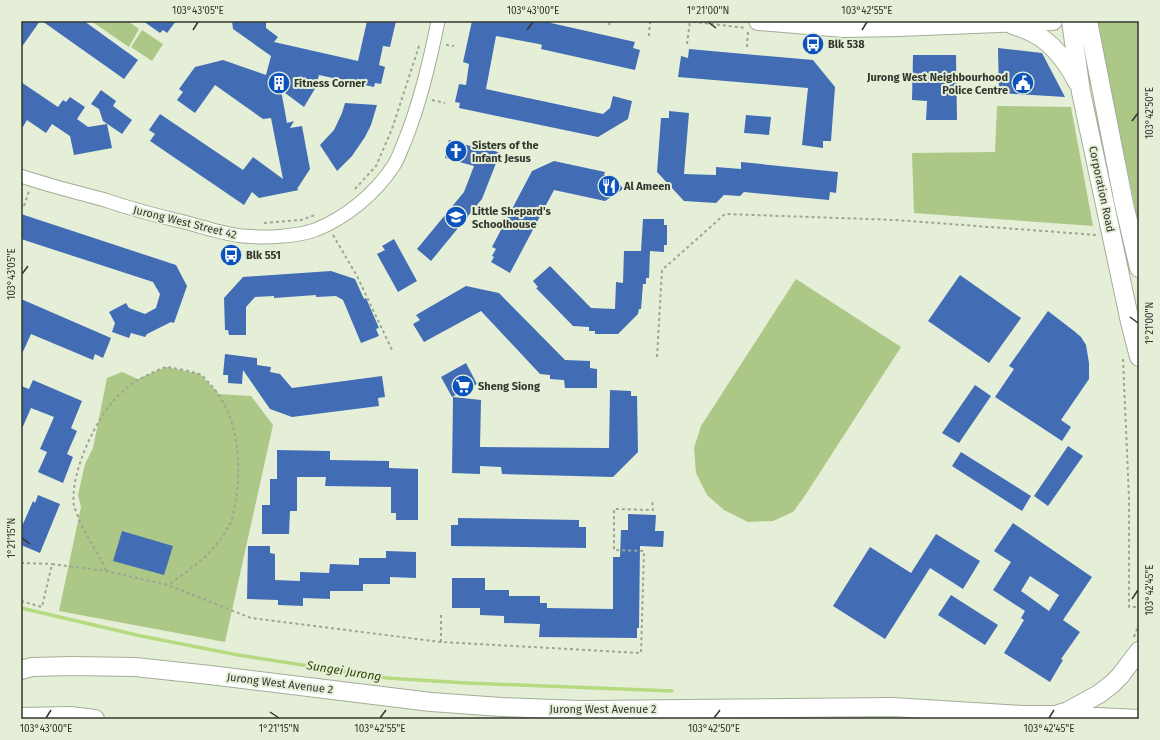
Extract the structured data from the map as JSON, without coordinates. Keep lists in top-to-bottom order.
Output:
{
  "streets": {
    "main road": ["Corporation Road", "Jurong West Avenue 2"],
    "street": ["Jurong West Street 42"]
  },
  "water": ["Sungei Jurong"],
  "places": {
    "bus stop": ["Blk 538", "Blk 551"],
    "building": ["Fitness Corner"],
    "public building": ["Jurong West Neighbourhood Police Centre"],
    "church": ["Sisters of the Infant Jesus"],
    "restaurant": ["Al Ameen"],
    "school or university": ["Little Shepard's Schoolhouse"],
    "supermarket": ["Sheng Siong"]
  },
  "coordinates": [
    "103°43'05\"E",
    "103°43'00\"E",
    "1°21'00\"N",
    "103°42'55\"E",
    "103°42'50\"E",
    "1°21'15\"N",
    "103°42'45\"E"
  ]
}
